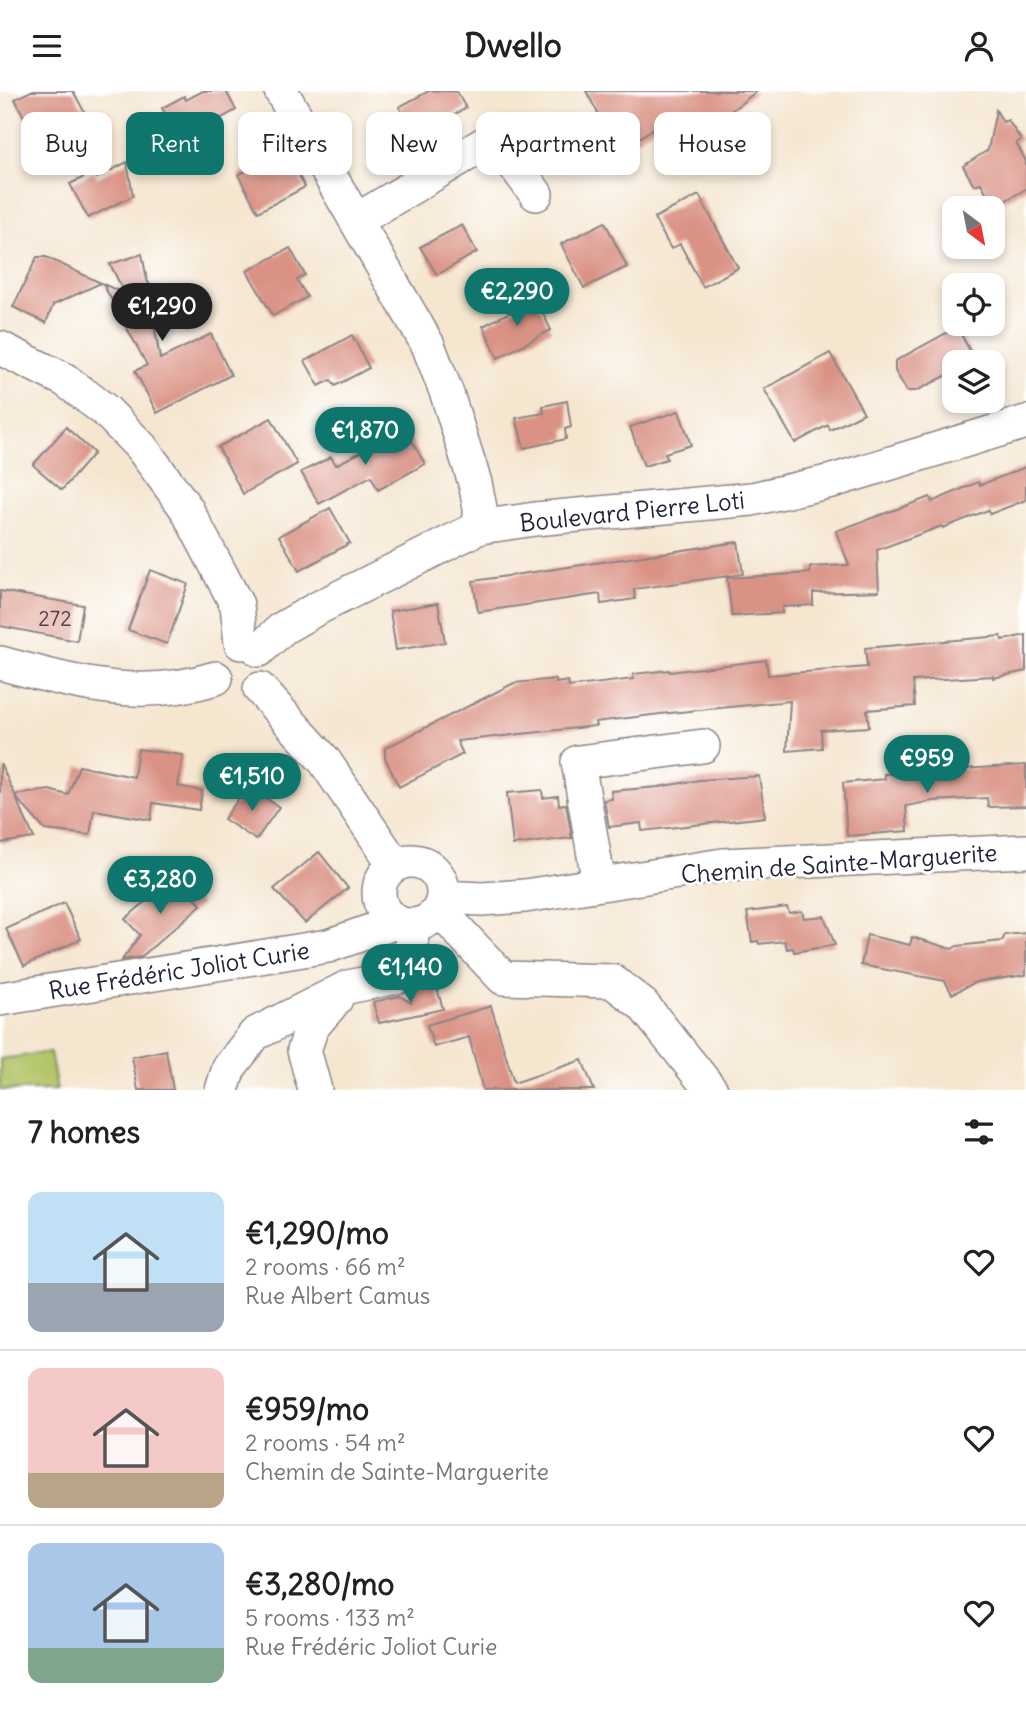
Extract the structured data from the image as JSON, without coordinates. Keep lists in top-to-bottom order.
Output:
{
  "streets": {
    "street": ["Boulevard Pierre Loti", "Chemin de Sainte-Marguerite", "Rue Frédéric Joliot Curie"]
  },
  "crossings": [
    ["Chemin de Sainte-Marguerite", "Rue Frédéric Joliot Curie"]
  ],
  "house_numbers": ["272"],
  "north": "bottom right",
  "page": {
    "header": "Dwello",
    "chip": [
      "Buy",
      "Rent",
      "Filters",
      "New",
      "Apartment",
      "House"
    ],
    "price": [
      "€2,290",
      "€1,290",
      "€1,870",
      "€959",
      "€1,510",
      "€3,280",
      "€1,140"
    ],
    "heading": "7 homes",
    "list": [
      {
        "name": "€1,290/mo",
        "note": "2 rooms · 66 m² · Rue Albert Camus"
      },
      {
        "name": "€959/mo",
        "note": "2 rooms · 54 m² · Chemin de Sainte-Marguerite"
      },
      {
        "name": "€3,280/mo",
        "note": "5 rooms · 133 m² · Rue Frédéric Joliot Curie"
      }
    ]
  }
}
